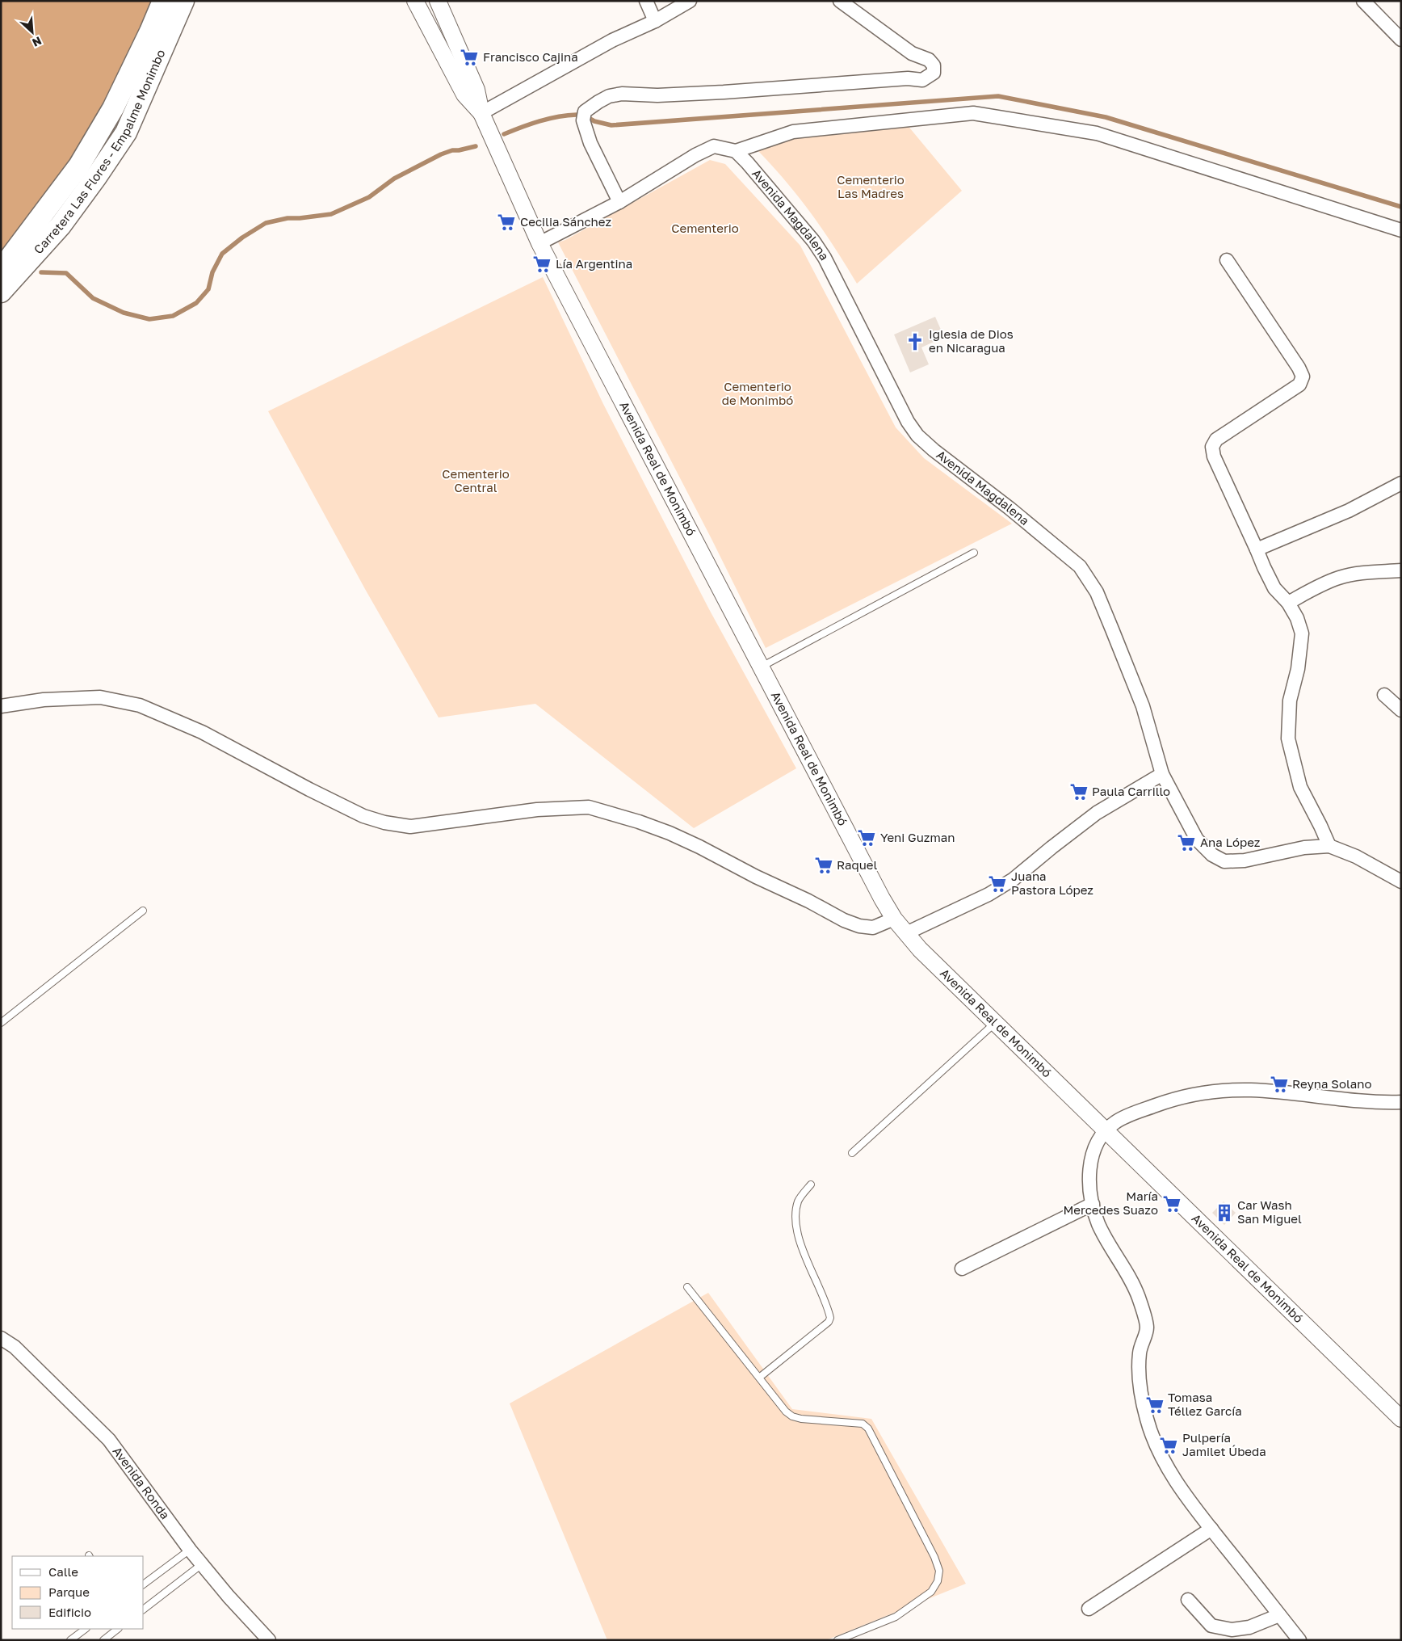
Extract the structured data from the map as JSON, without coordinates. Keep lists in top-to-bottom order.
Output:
{
  "streets": {
    "highway": ["Carretera Las Flores - Empalme Monimbo"],
    "street": ["Avenida Magdalena", "Avenida Real de Monimbó", "Avenida Ronda"]
  },
  "parks": [
    "Cementerio Las Madres",
    "Cementerio",
    "Cementerio de Monimbó",
    "Cementerio Central"
  ],
  "places": {
    "supermarket": [
      "Francisco Cajina",
      "Cecilia Sánchez",
      "Lía Argentina",
      "Paula Carrillo",
      "Yeni Guzman",
      "Ana López",
      "Raquel",
      "Juana Pastora López",
      "Reyna Solano",
      "María Mercedes Suazo",
      "Tomasa Téllez García",
      "Pulpería Jamilet Úbeda"
    ],
    "church": ["Iglesia de Dios en Nicaragua"],
    "building": ["Car Wash San Miguel"]
  },
  "legend": ["Calle", "Parque", "Edificio"],
  "north": "bottom right"
}
